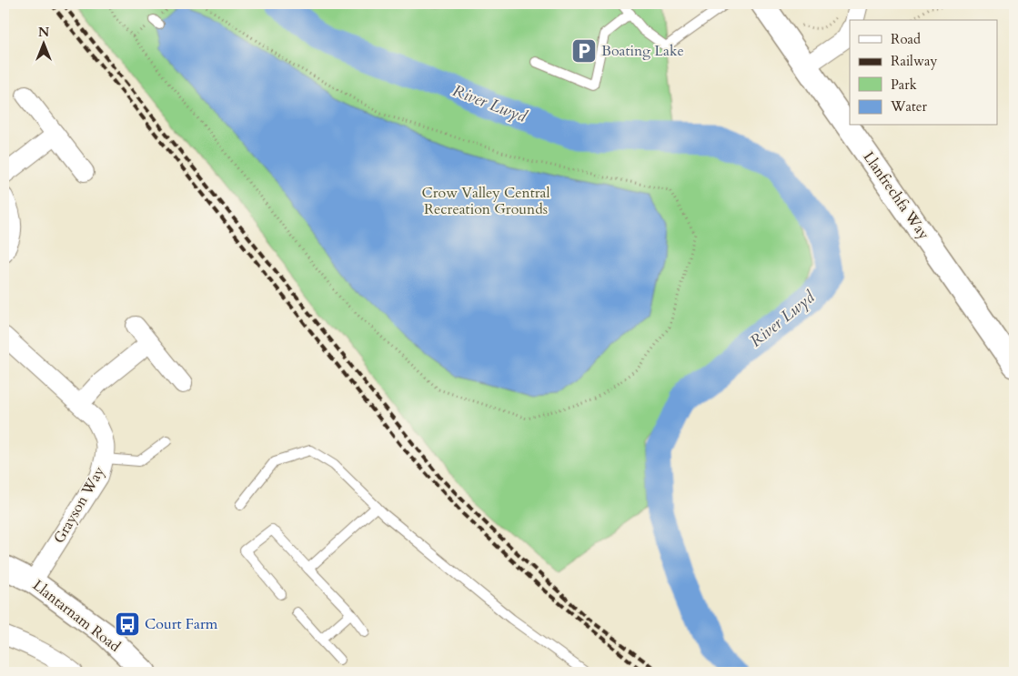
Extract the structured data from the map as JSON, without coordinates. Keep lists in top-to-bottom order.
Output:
{
  "streets": {
    "street": ["Llanfrechfa Way", "Grayson Way", "Llantarnam Road"]
  },
  "crossings": [
    ["Grayson Way", "Llantarnam Road"]
  ],
  "water": ["River Lwyd"],
  "parks": ["Crow Valley Central Recreation Grounds"],
  "places": {
    "parking": ["Boating Lake"],
    "bus stop": ["Court Farm"]
  },
  "legend": [
    "Road",
    "Railway",
    "Park",
    "Water"
  ],
  "north": "top"
}
